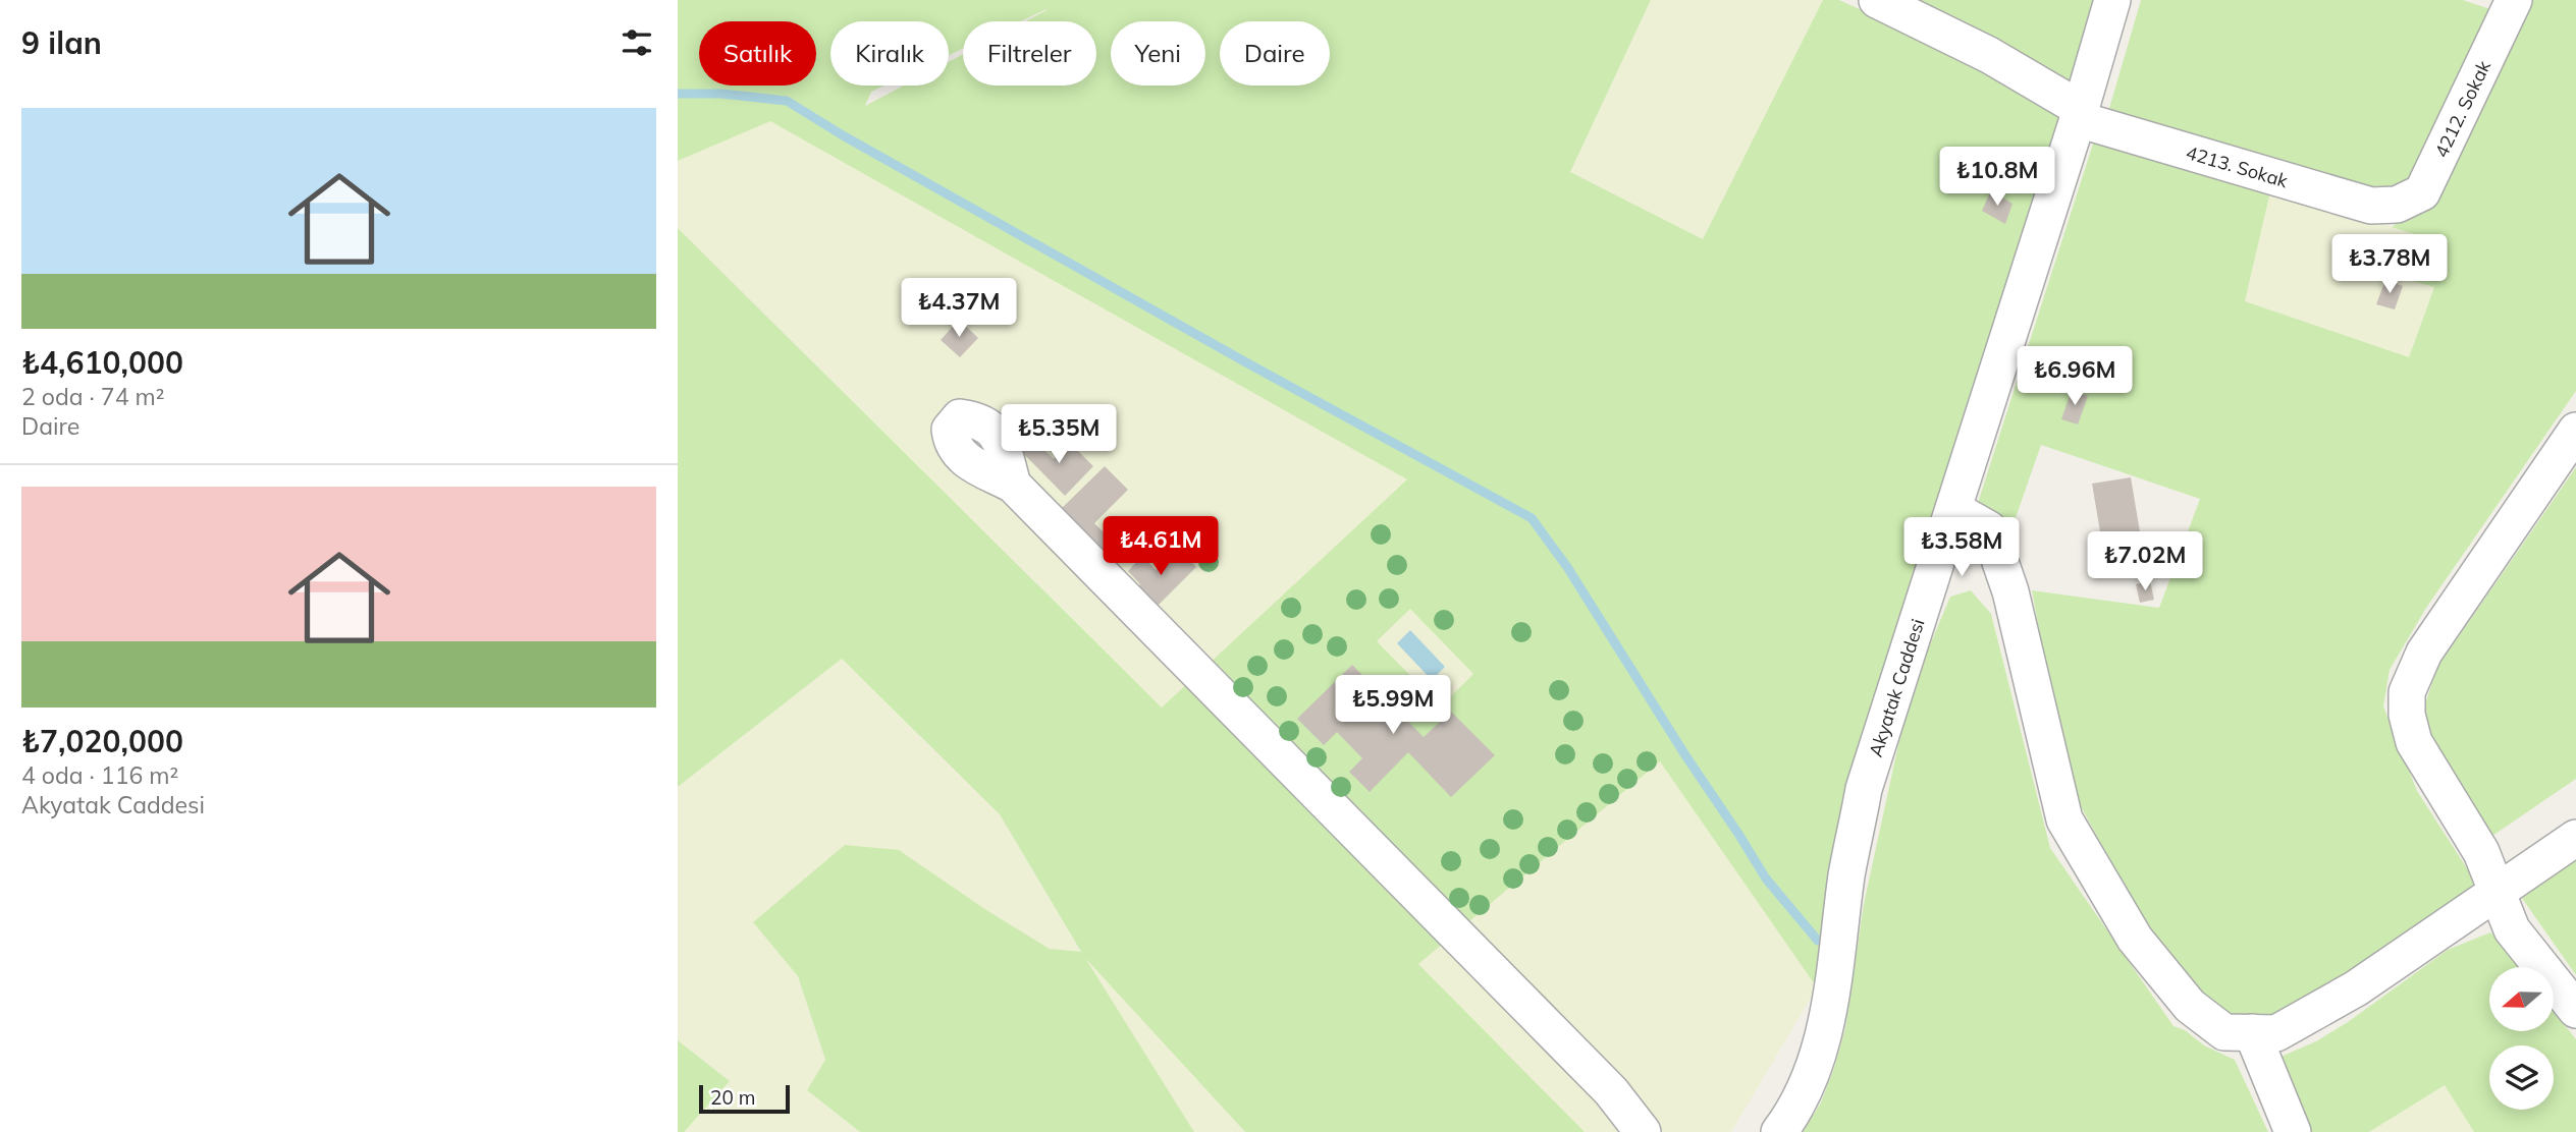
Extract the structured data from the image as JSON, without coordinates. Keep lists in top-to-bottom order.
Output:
{
  "streets": {
    "street": ["4212. Sokak", "4213. Sokak", "Akyatak Caddesi"]
  },
  "crossings": [
    ["4212. Sokak", "4213. Sokak"],
    ["4213. Sokak", "Akyatak Caddesi"]
  ],
  "scale_bar": "20 m",
  "north": "left",
  "page": {
    "heading": "9 ilan",
    "chip": [
      "Satılık",
      "Kiralık",
      "Filtreler",
      "Yeni",
      "Daire"
    ],
    "list": [
      {
        "name": "₺4,610,000",
        "note": "2 oda · 74 m² · Daire"
      },
      {
        "name": "₺7,020,000",
        "note": "4 oda · 116 m² · Akyatak Caddesi"
      }
    ],
    "price": [
      "₺10.8M",
      "₺3.78M",
      "₺4.37M",
      "₺6.96M",
      "₺5.35M",
      "₺4.61M",
      "₺3.58M",
      "₺7.02M",
      "₺5.99M"
    ],
    "scale": "20 m"
  }
}
